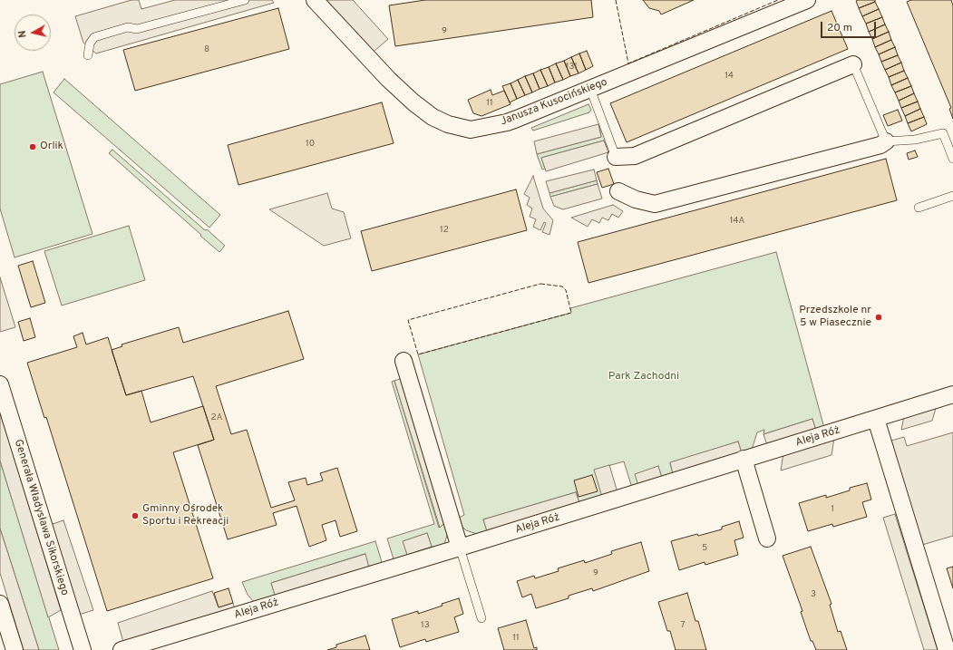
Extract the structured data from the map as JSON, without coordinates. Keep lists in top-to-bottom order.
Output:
{
  "streets": {
    "street": ["Janusza Kusocińskiego", "Aleja Róż", "Generała Władysława Sikorskiego"]
  },
  "parks": ["Park Zachodni"],
  "places": ["Orlik", "Przedszkole nr 5 w Piasecznie", "Gminny Ośrodek Sportu i Rekreacji"],
  "house_numbers": [
    "9",
    "8",
    "13I",
    "14",
    "11",
    "10",
    "14A",
    "12",
    "2A",
    "1",
    "5",
    "9",
    "3",
    "13",
    "7",
    "11"
  ],
  "scale_bar": "20 m",
  "north": "left"
}
